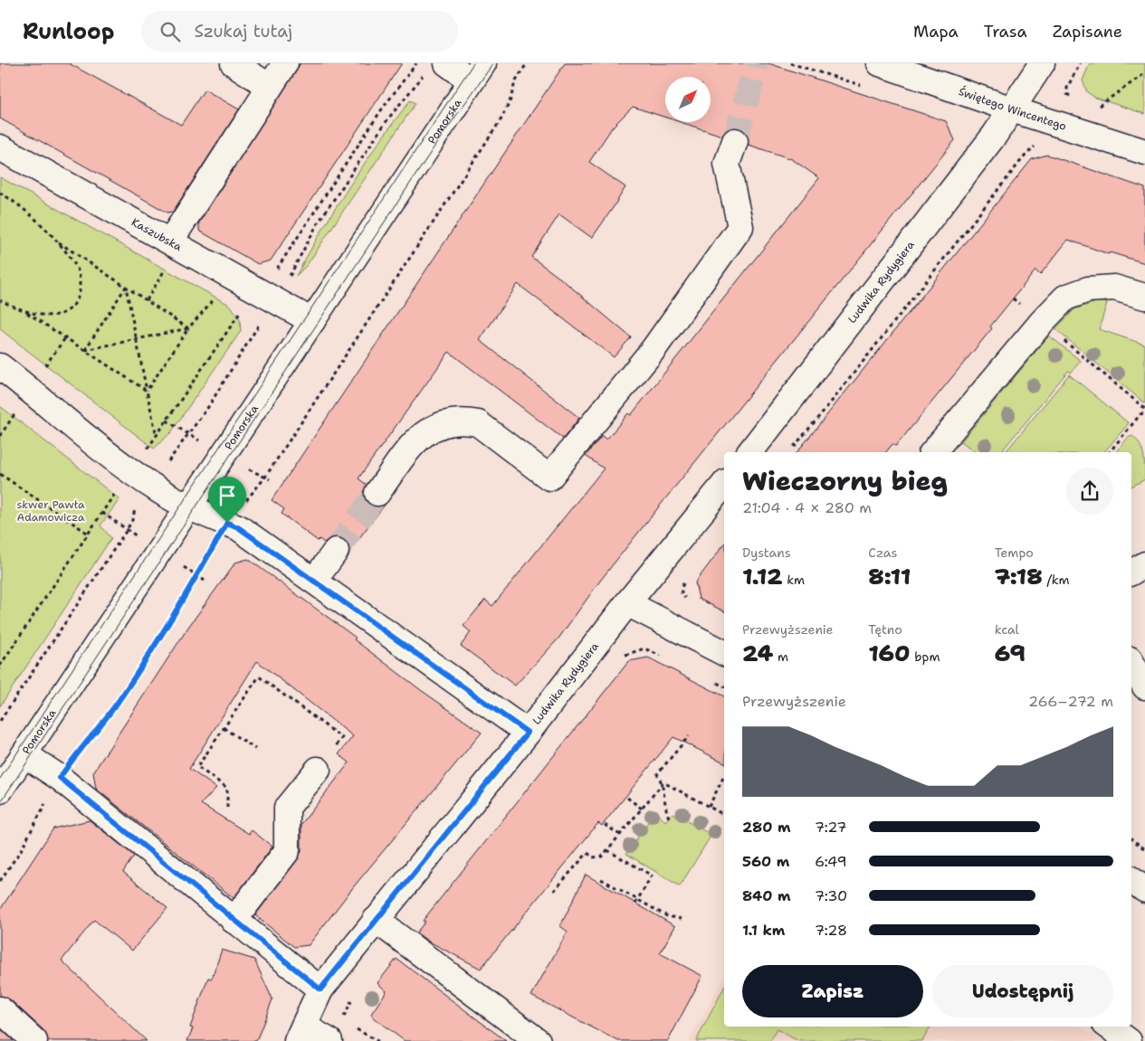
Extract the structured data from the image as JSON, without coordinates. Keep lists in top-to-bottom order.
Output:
{
  "streets": {
    "street": [
      "Świętego Wincentego",
      "Pomorska",
      "Kaszubska",
      "Ludwika Rydygiera"
    ]
  },
  "crossings": [
    ["Świętego Wincentego", "Ludwika Rydygiera"],
    ["Pomorska", "Kaszubska"]
  ],
  "parks": ["skwer Pawła Adamowicza"],
  "north": "top right",
  "page": {
    "header": "Runloop",
    "search": "Szukaj tutaj",
    "nav": ["Mapa", "Trasa", "Zapisane"],
    "heading": ["Wieczorny bieg", "21:04 · 4 × 280 m"],
    "stats": [
      ["Dystans", "1.12 km"],
      ["Czas", "8:11"],
      ["Tempo", "7:18 /km"],
      ["Przewyższenie", "24 m"],
      ["Tętno", "160 bpm"],
      ["kcal", "69"]
    ],
    "chart": ["Przewyższenie", "266–272 m"],
    "list": [
      {
        "name": "280 m",
        "note": "7:27"
      },
      {
        "name": "560 m",
        "note": "6:49"
      },
      {
        "name": "840 m",
        "note": "7:30"
      },
      {
        "name": "1.1 km",
        "note": "7:28"
      }
    ],
    "buttons": ["Zapisz", "Udostępnij"]
  }
}
